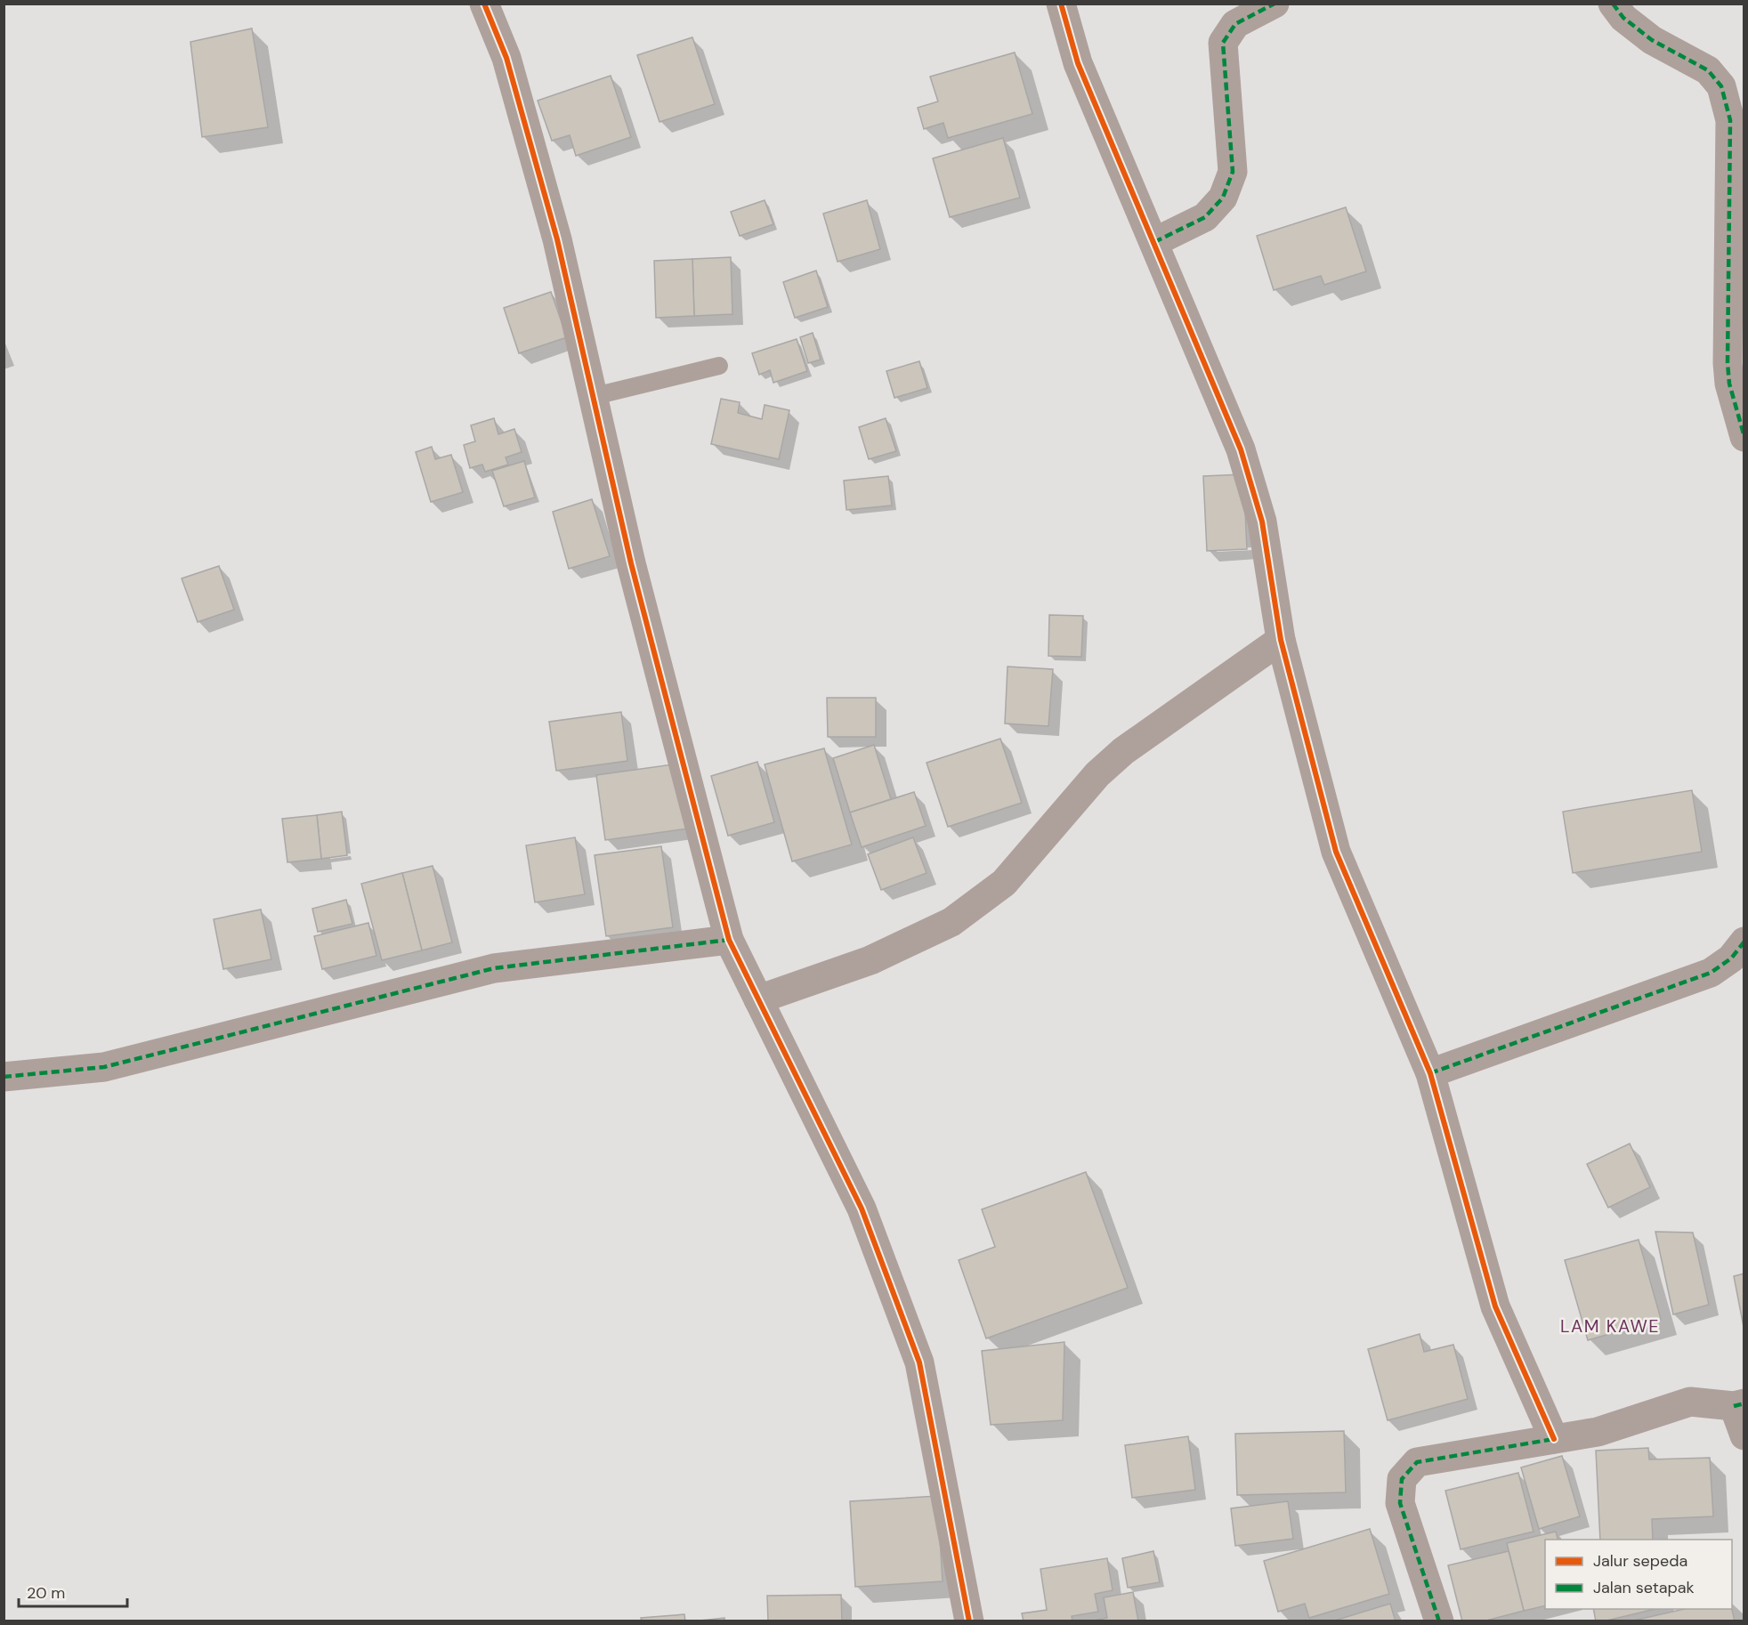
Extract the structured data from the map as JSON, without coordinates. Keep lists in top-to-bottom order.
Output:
{
  "districts": ["LAM KAWE"],
  "legend": ["Jalur sepeda", "Jalan setapak"],
  "scale_bar": "20 m"
}
